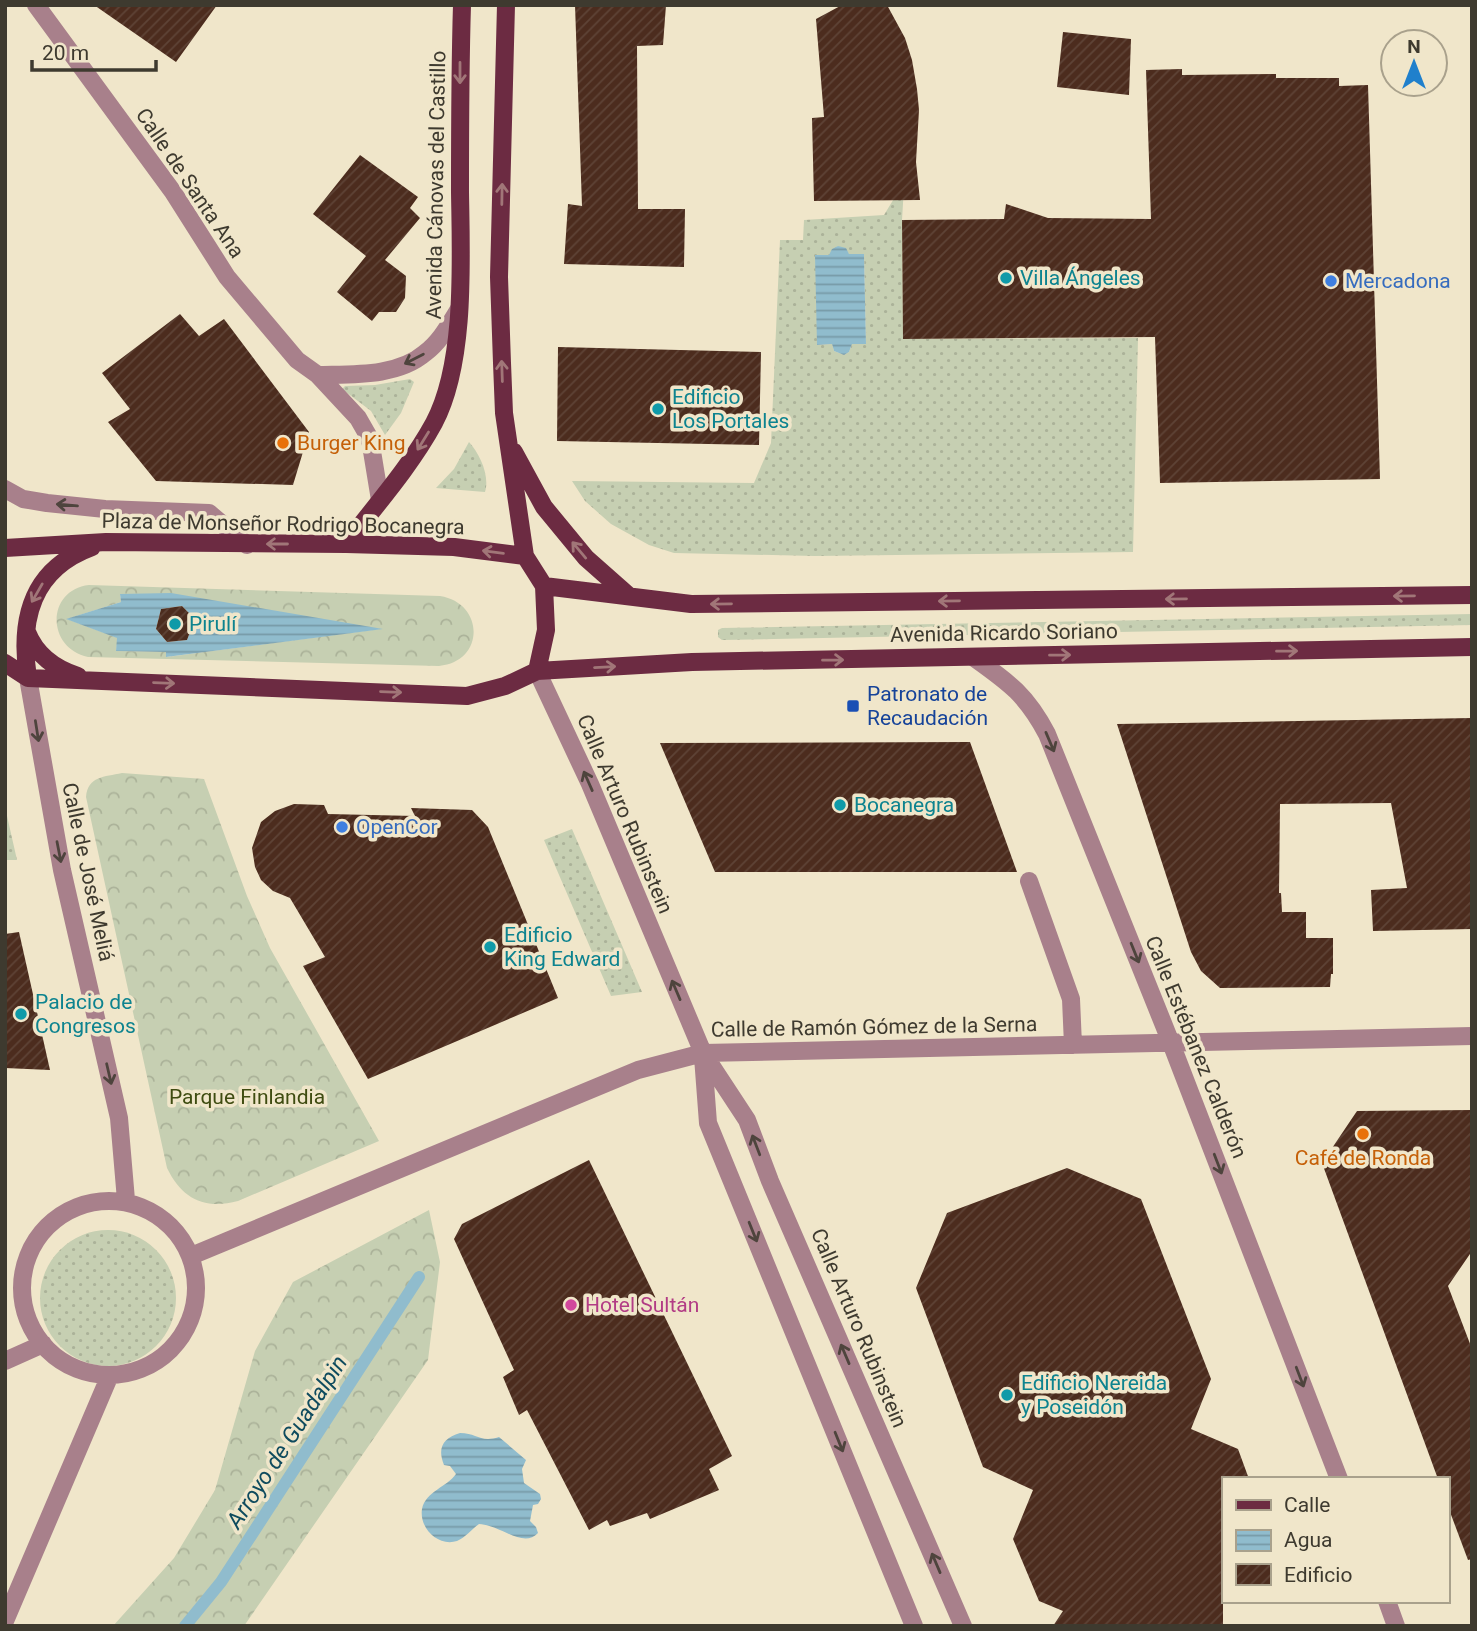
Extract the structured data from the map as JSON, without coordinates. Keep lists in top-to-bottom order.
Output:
{
  "streets": {
    "main road": ["Avenida Cánovas del Castillo", "Plaza de Monseñor Rodrigo Bocanegra", "Avenida Ricardo Soriano"],
    "street": [
      "Calle de Santa Ana",
      "Calle Arturo Rubinstein",
      "Calle de José Meliá",
      "Calle de Ramón Gómez de la Serna",
      "Calle Estébanez Calderón"
    ]
  },
  "crossings": [
    ["Calle de Santa Ana", "Avenida Cánovas del Castillo"],
    ["Avenida Cánovas del Castillo", "Plaza de Monseñor Rodrigo Bocanegra"],
    ["Avenida Ricardo Soriano", "Calle Arturo Rubinstein"],
    ["Avenida Ricardo Soriano", "Calle Estébanez Calderón"],
    ["Calle Arturo Rubinstein", "Calle de Ramón Gómez de la Serna"],
    ["Calle de José Meliá", "Calle de Ramón Gómez de la Serna"],
    ["Calle de Ramón Gómez de la Serna", "Calle Estébanez Calderón"]
  ],
  "one_way": ["Calle de José Meliá", "Calle Estébanez Calderón"],
  "water": ["Arroyo de Guadalpin"],
  "parks": ["Parque Finlandia"],
  "places": {
    "other": [
      "Villa Ángeles",
      "Mercadona",
      "Edificio Los Portales",
      "Burger King",
      "Pirulí",
      "Bocanegra",
      "OpenCor",
      "Edificio King Edward",
      "Palacio de Congresos",
      "Café de Ronda",
      "Hotel Sultán",
      "Edificio Nereida y Poseidón"
    ],
    "transit": ["Patronato de Recaudación"]
  },
  "legend": ["Calle", "Agua", "Edificio"],
  "scale_bar": "20 m",
  "north": "top"
}
